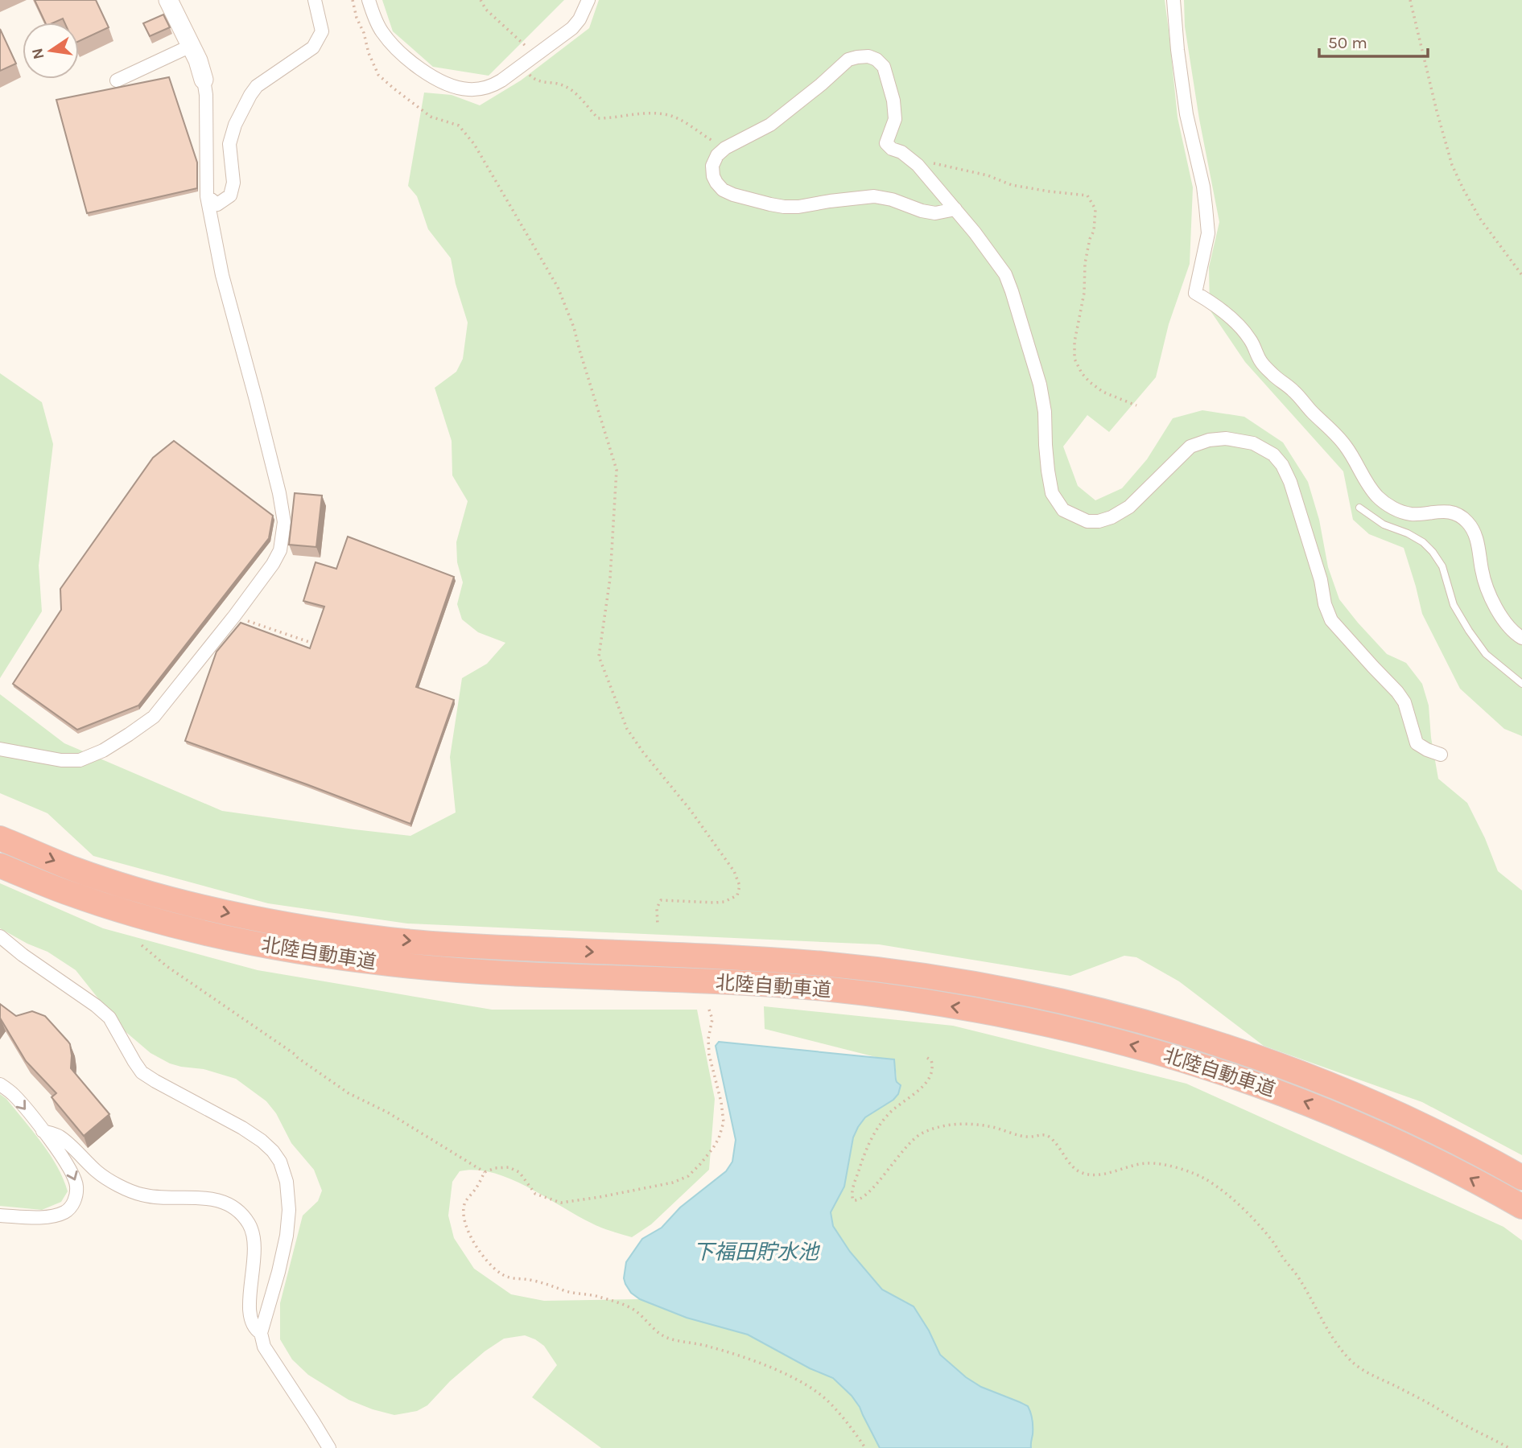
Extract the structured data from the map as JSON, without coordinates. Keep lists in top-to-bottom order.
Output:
{
  "streets": {
    "highway": ["北陸自動車道"]
  },
  "water": ["下福田貯水池"],
  "scale_bar": "50 m",
  "north": "left"
}
